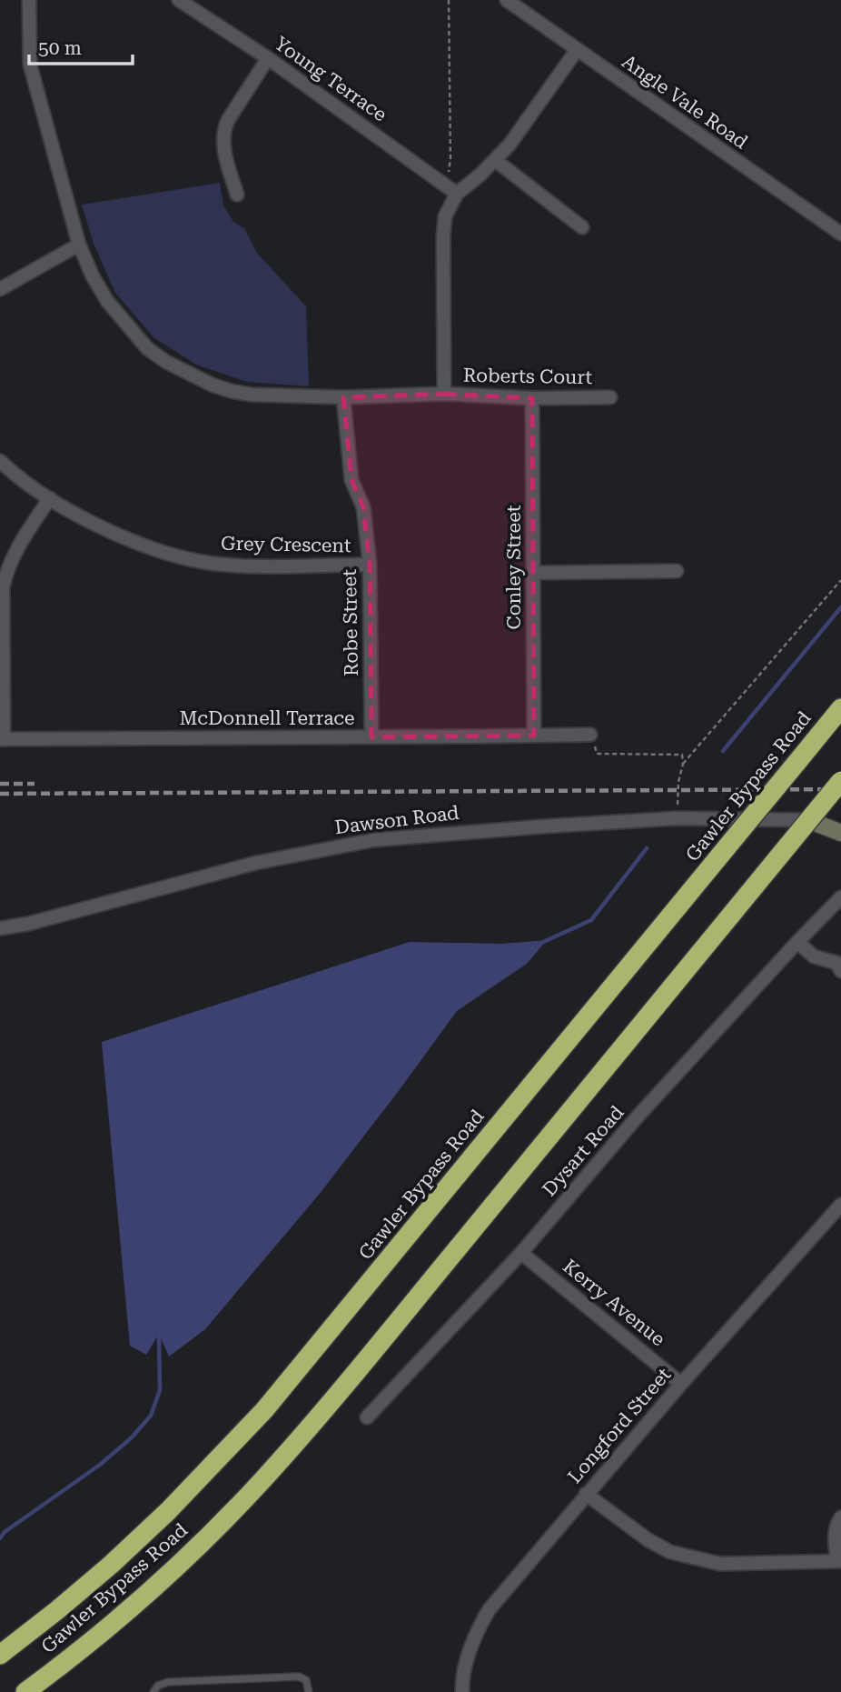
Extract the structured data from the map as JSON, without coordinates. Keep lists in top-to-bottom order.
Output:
{
  "streets": {
    "highway": ["Gawler Bypass Road"],
    "street": [
      "Young Terrace",
      "Angle Vale Road",
      "Roberts Court",
      "Grey Crescent",
      "Conley Street",
      "Robe Street",
      "McDonnell Terrace",
      "Dawson Road",
      "Dysart Road",
      "Kerry Avenue",
      "Longford Street"
    ]
  },
  "crossings": [
    ["Roberts Court", "Conley Street"],
    ["Roberts Court", "Robe Street"],
    ["Grey Crescent", "Robe Street"],
    ["Conley Street", "McDonnell Terrace"],
    ["Robe Street", "McDonnell Terrace"],
    ["Dysart Road", "Kerry Avenue"],
    ["Kerry Avenue", "Longford Street"]
  ],
  "scale_bar": "50 m"
}
